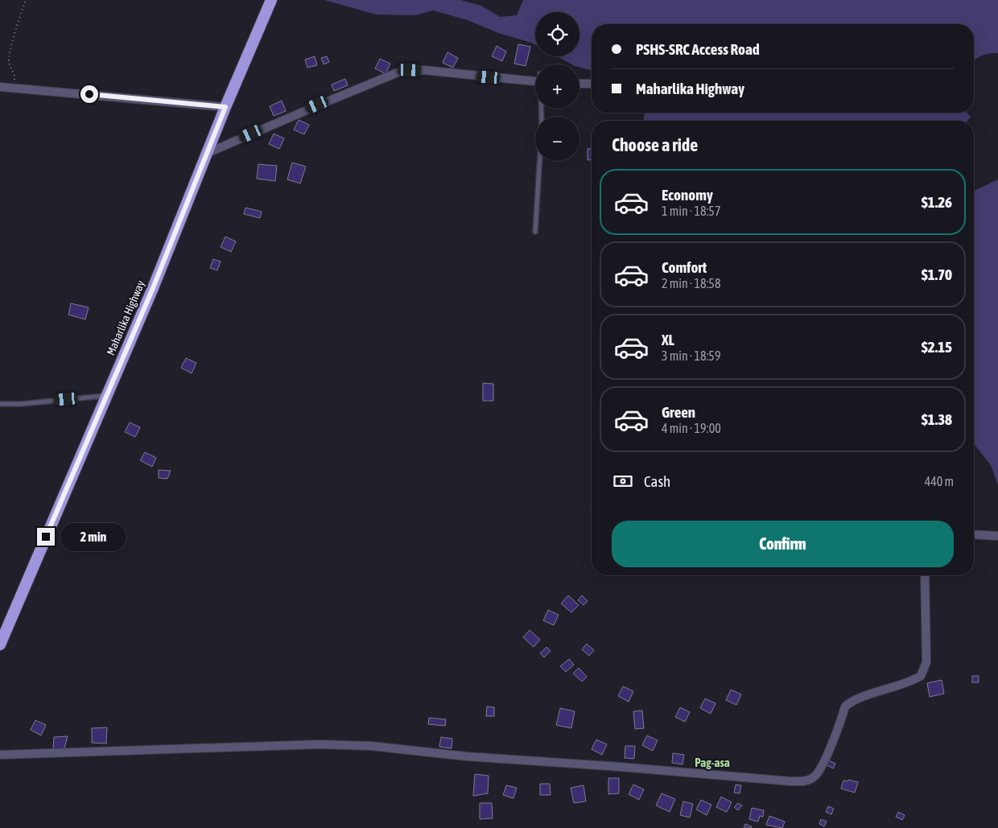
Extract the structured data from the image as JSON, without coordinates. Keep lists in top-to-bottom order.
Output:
{
  "streets": {
    "highway": ["Maharlika Highway"]
  },
  "districts": ["Pag-asa"],
  "page": {
    "map_buttons": ["+", "−"],
    "banner": ["PSHS-SRC Access Road", "Maharlika Highway"],
    "heading": "Choose a ride",
    "list": [
      {
        "name": "Economy",
        "note": "1 min · 18:57",
        "value": "$1.26"
      },
      {
        "name": "Comfort",
        "note": "2 min · 18:58",
        "value": "$1.70"
      },
      {
        "name": "XL",
        "note": "3 min · 18:59",
        "value": "$2.15"
      },
      {
        "name": "Green",
        "note": "4 min · 19:00",
        "value": "$1.38"
      }
    ],
    "pay": ["Cash", "440 m"],
    "buttons": "Confirm",
    "bubble": "2 min"
  }
}
